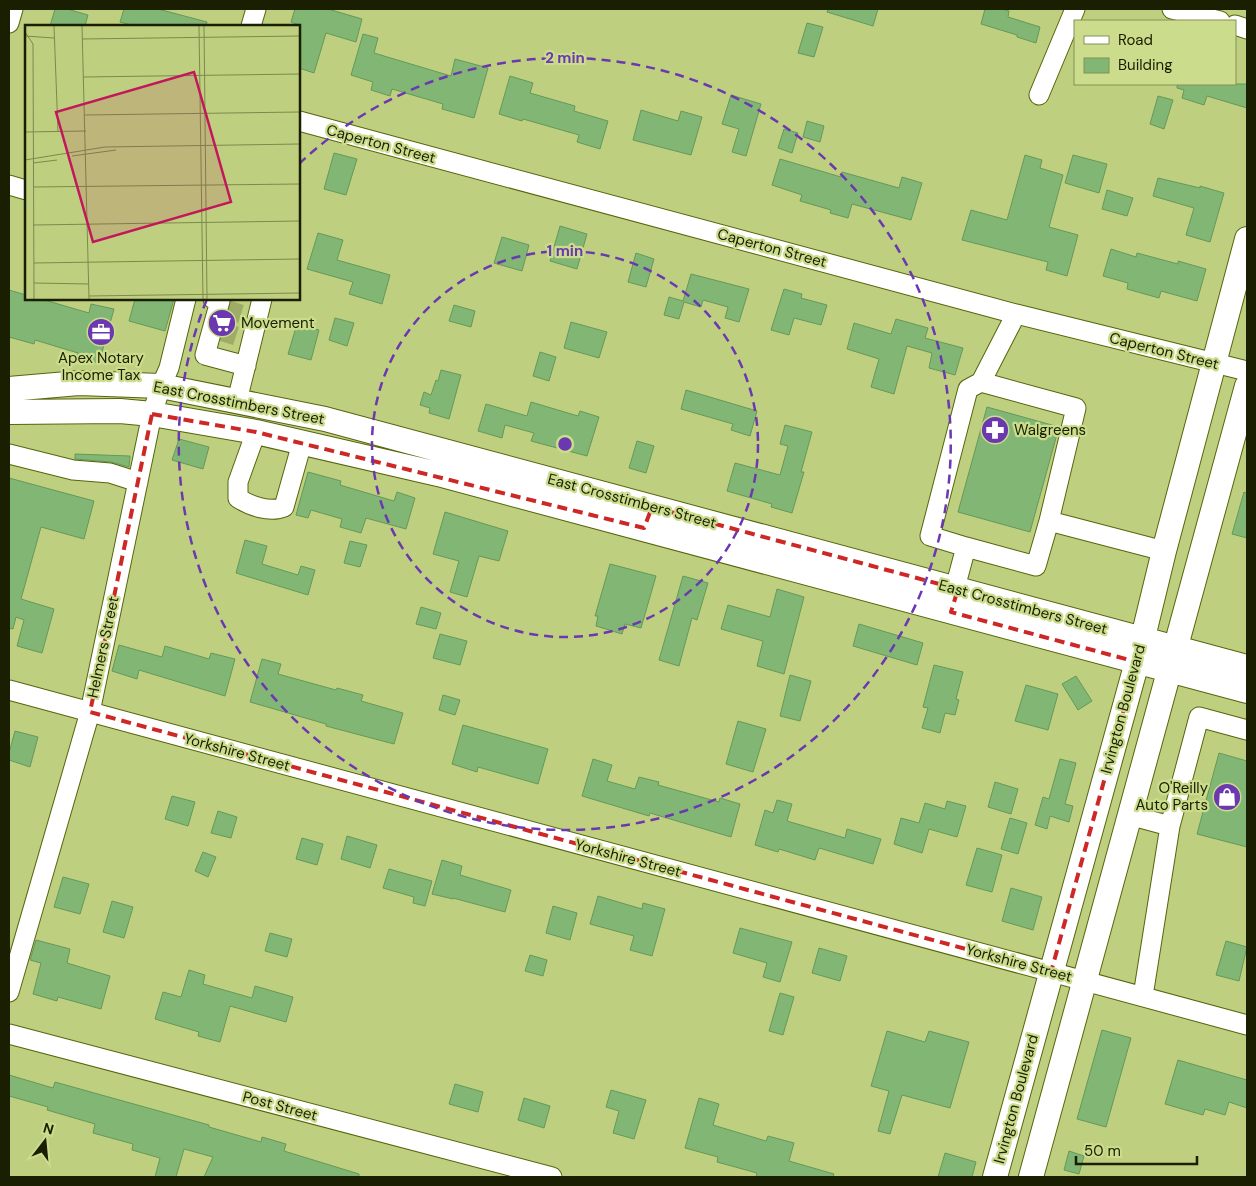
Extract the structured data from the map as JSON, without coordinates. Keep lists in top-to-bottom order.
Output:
{
  "streets": {
    "main road": ["East Crosstimbers Street", "Irvington Boulevard"],
    "street": [
      "Caperton Street",
      "Helmers Street",
      "Yorkshire Street",
      "Post Street"
    ]
  },
  "crossings": [
    ["Caperton Street", "Irvington Boulevard"],
    ["East Crosstimbers Street", "Helmers Street"],
    ["East Crosstimbers Street", "Irvington Boulevard"],
    ["Helmers Street", "Yorkshire Street"],
    ["Irvington Boulevard", "Yorkshire Street"]
  ],
  "places": {
    "supermarket": ["Movement"],
    "office": ["Apex Notary Income Tax"],
    "pharmacy": ["Walgreens"],
    "shop": ["O'Reilly Auto Parts"]
  },
  "legend": ["Road", "Building"],
  "scale_bar": "50 m",
  "north": "top",
  "rings": ["2 min", "1 min"]
}
